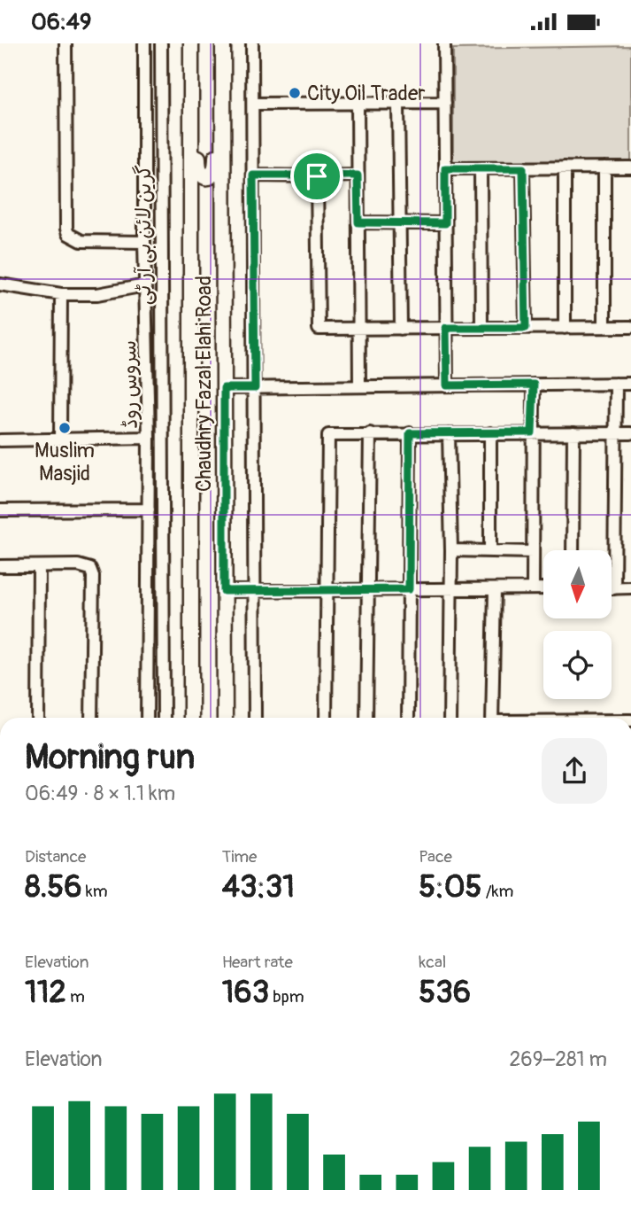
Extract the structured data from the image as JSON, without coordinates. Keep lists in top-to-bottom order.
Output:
{
  "streets": {
    "main road": ["Chaudhry Fazal Elahi Road"],
    "street": ["گرین لائن بی آر ٹی", "سروس روڈ"]
  },
  "places": ["City Oil Trader", "Muslim Masjid"],
  "north": "bottom",
  "page": {
    "status": "06:49",
    "heading": ["Morning run", "06:49 · 8 × 1.1 km"],
    "stats": [
      ["Distance", "8.56 km"],
      ["Time", "43:31"],
      ["Pace", "5:05 /km"],
      ["Elevation", "112 m"],
      ["Heart rate", "163 bpm"],
      ["kcal", "536"]
    ],
    "chart": ["Elevation", "269–281 m"]
  }
}
